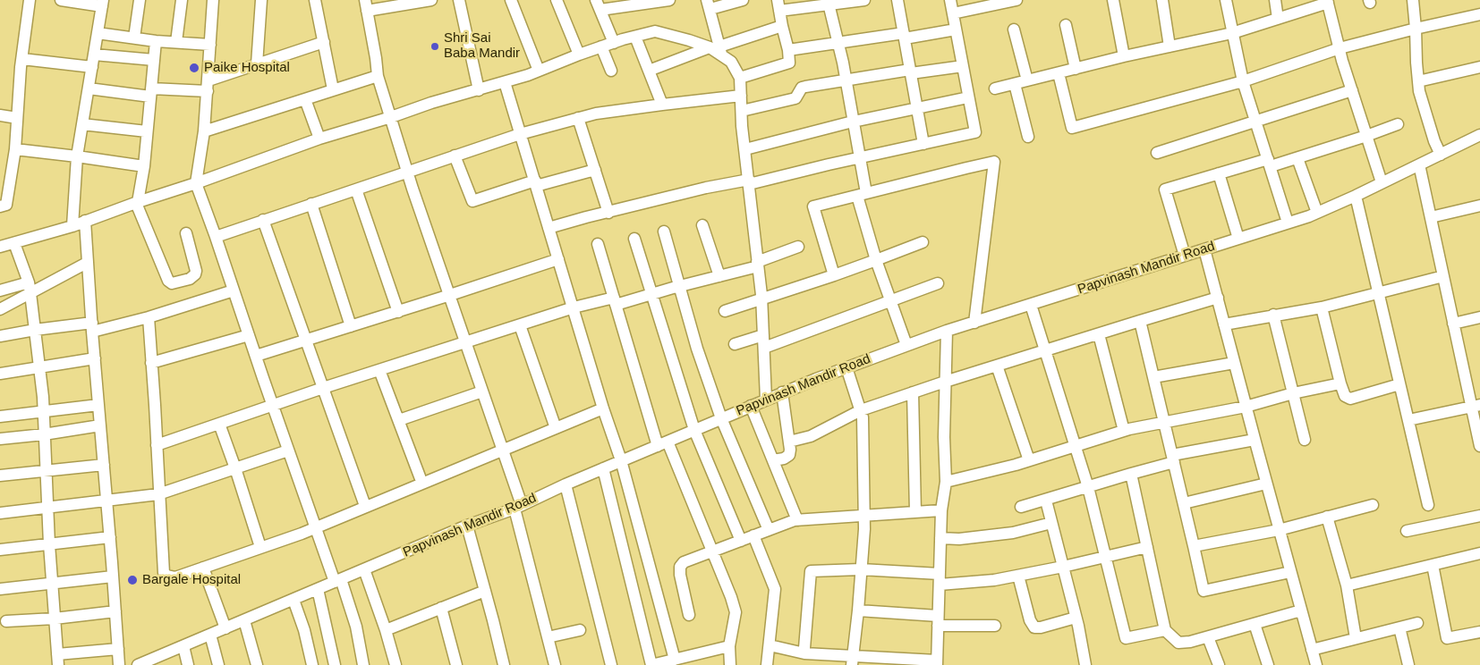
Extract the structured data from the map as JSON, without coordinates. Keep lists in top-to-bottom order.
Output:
{
  "streets": {
    "street": ["Papvinash Mandir Road"]
  },
  "places": ["Shri Sai Baba Mandir", "Paike Hospital", "Bargale Hospital"]
}
